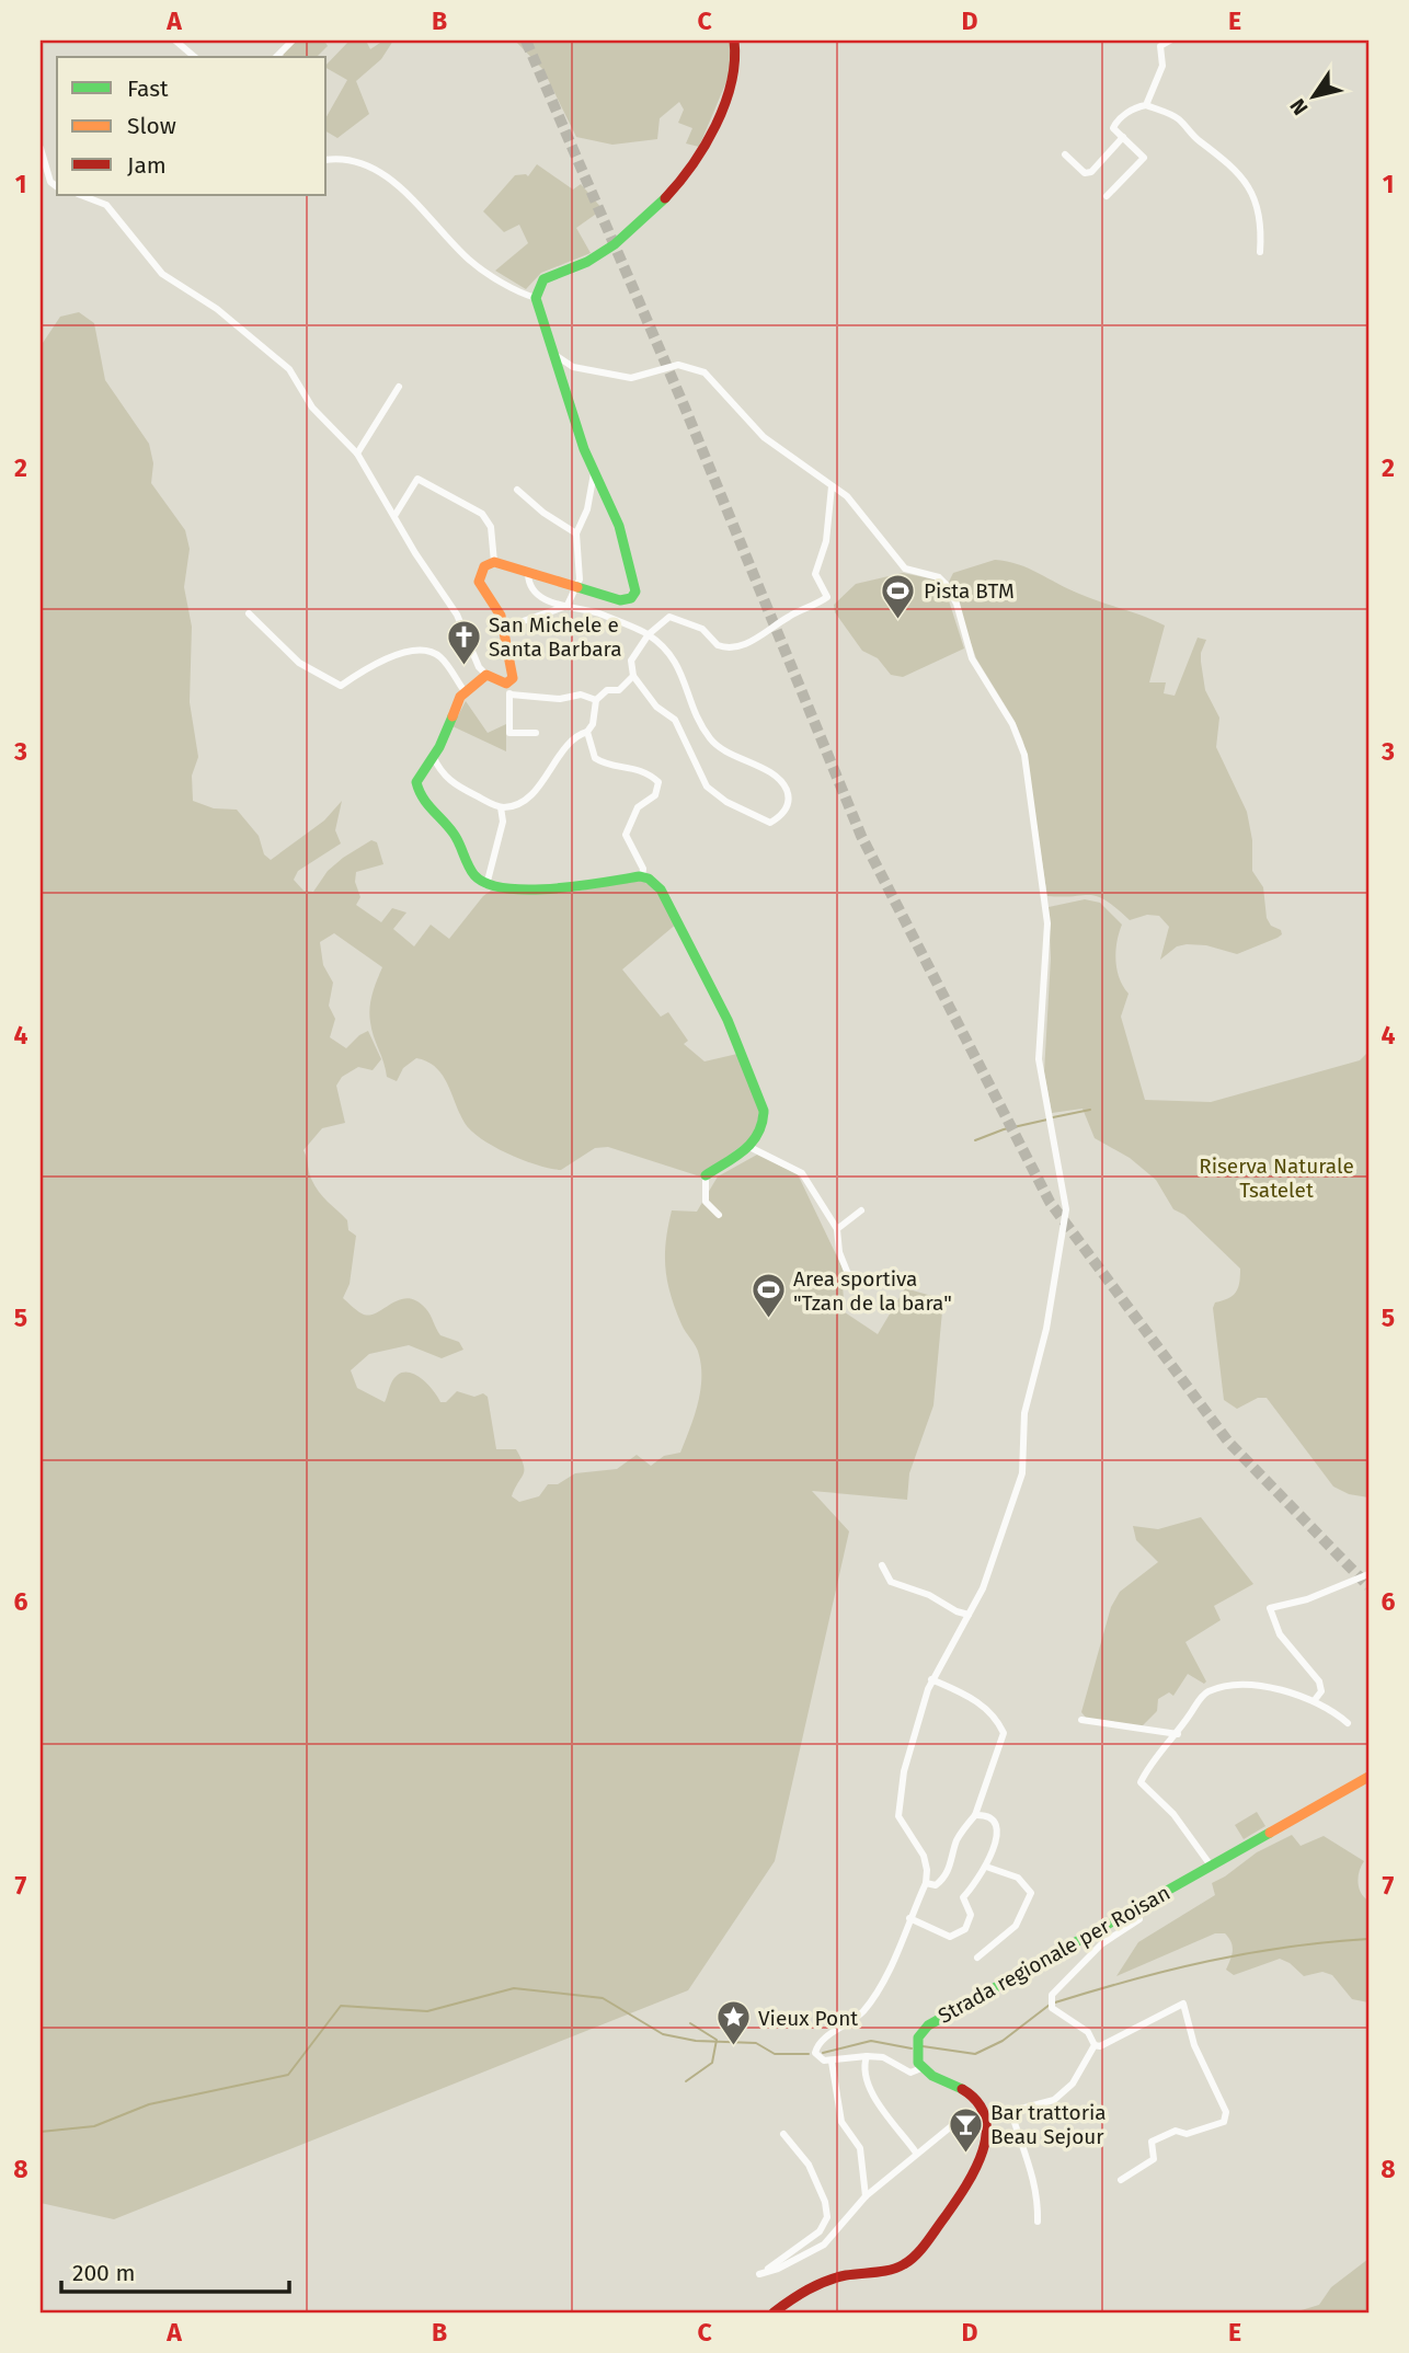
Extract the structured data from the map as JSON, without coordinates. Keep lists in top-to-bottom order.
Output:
{
  "streets": {
    "street": ["Strada regionale per Roisan"]
  },
  "parks": ["Riserva Naturale Tsatelet"],
  "places": {
    "sports": ["Pista BTM", "Area sportiva \"Tzan de la bara\""],
    "church": ["San Michele e Santa Barbara"],
    "place": ["Vieux Pont"],
    "bar": ["Bar trattoria Beau Sejour"]
  },
  "legend": ["Fast", "Slow", "Jam"],
  "scale_bar": "200 m",
  "north": "bottom left",
  "grid": {
    "columns": [
      "A",
      "B",
      "C",
      "D",
      "E"
    ],
    "rows": [
      "1",
      "2",
      "3",
      "4",
      "5",
      "6",
      "7",
      "8"
    ]
  }
}
